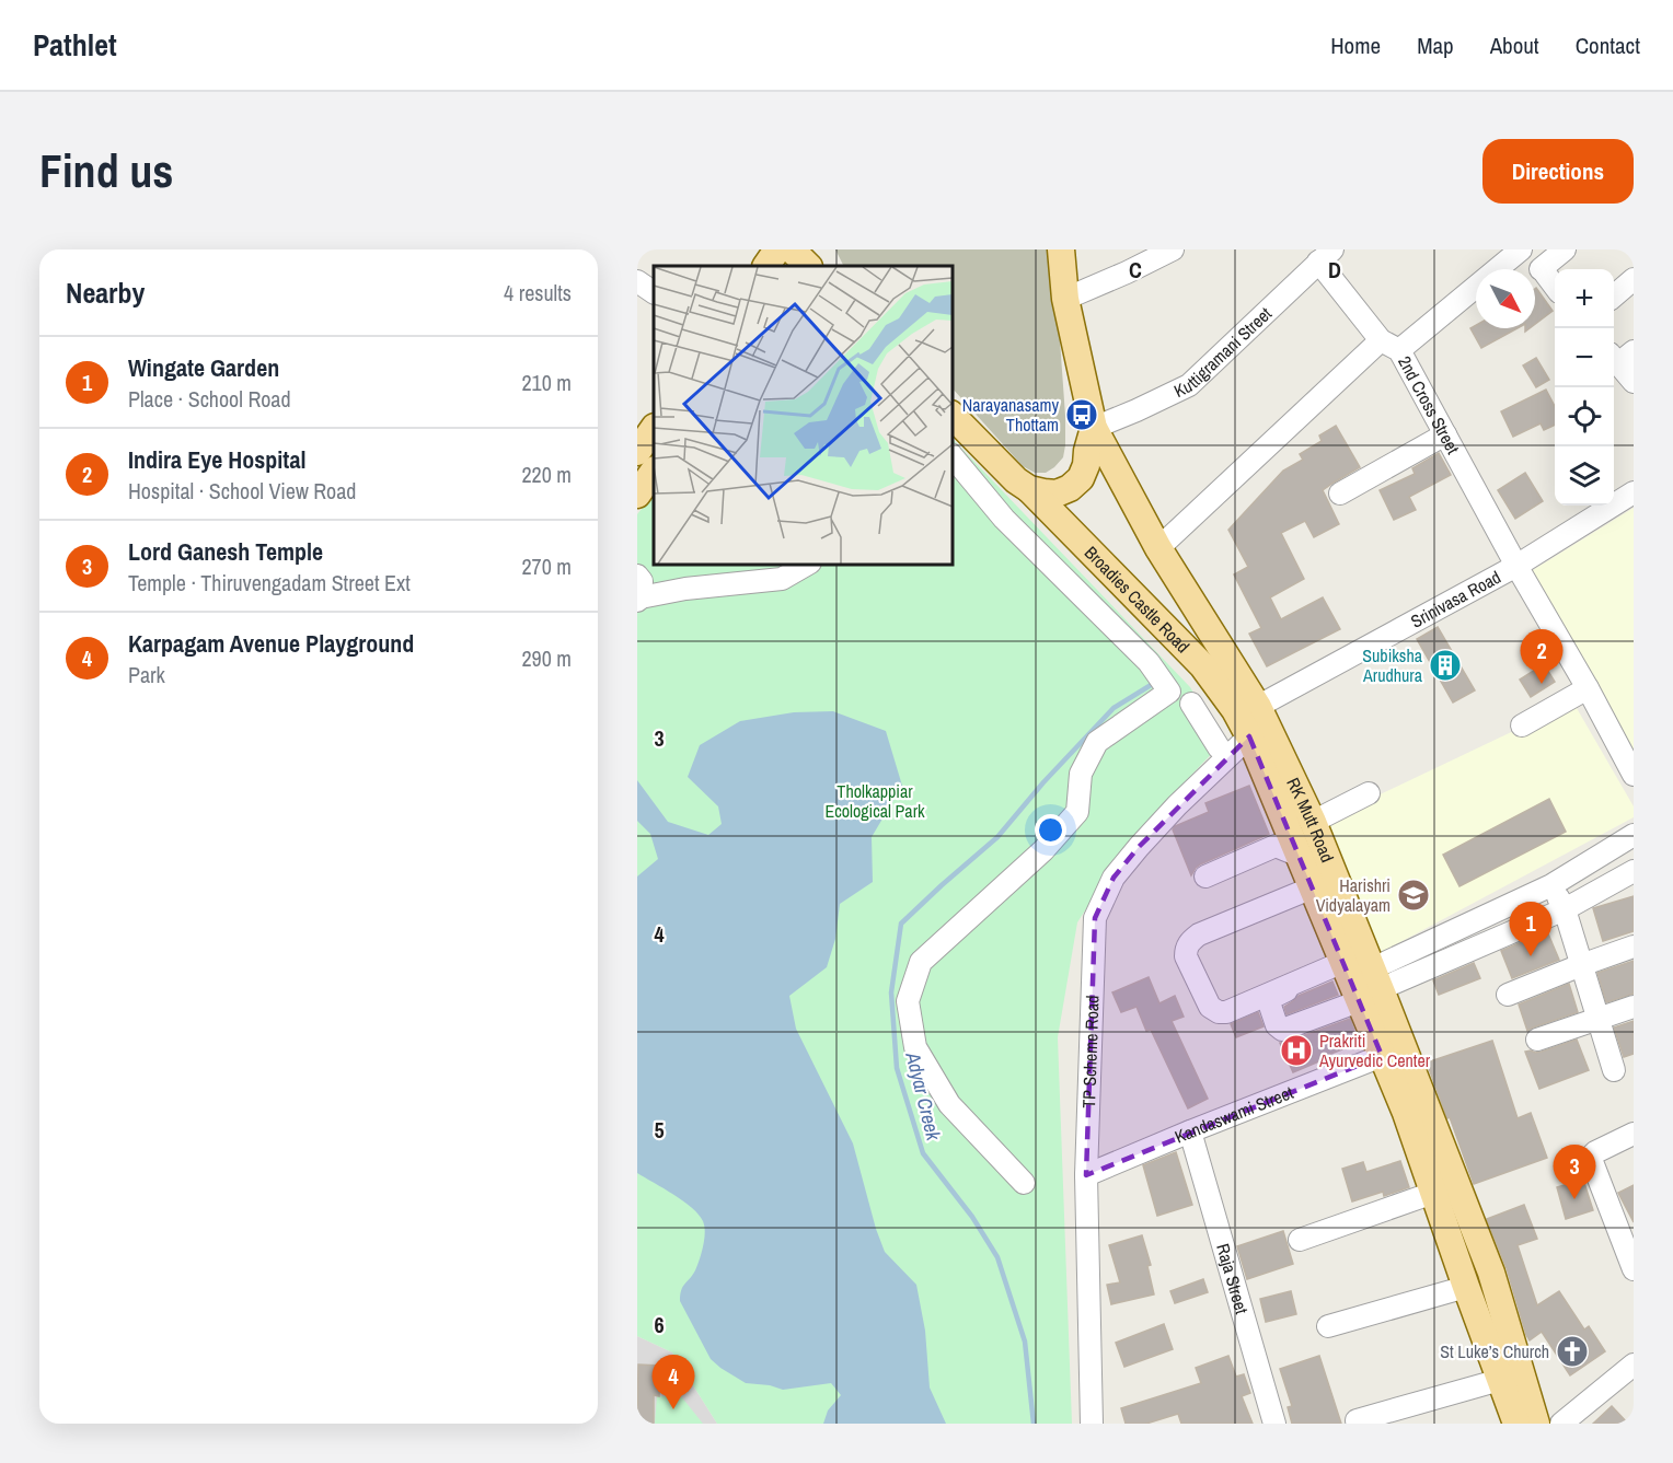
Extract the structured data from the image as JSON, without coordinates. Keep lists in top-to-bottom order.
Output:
{
  "streets": {
    "main road": ["Broadies Castle Road", "RK Mutt Road"],
    "street": [
      "Kuttigramani Street",
      "2nd Cross Street",
      "Srinivasa Road",
      "TP Scheme Road",
      "Kandaswami Street",
      "Raja Street"
    ]
  },
  "crossings": [
    ["Kuttigramani Street", "2nd Cross Street"],
    ["Kuttigramani Street", "RK Mutt Road"],
    ["2nd Cross Street", "Srinivasa Road"],
    ["Srinivasa Road", "Broadies Castle Road"],
    ["Srinivasa Road", "RK Mutt Road"],
    ["Srinivasa Road", "TP Scheme Road"],
    ["Broadies Castle Road", "RK Mutt Road"],
    ["Broadies Castle Road", "TP Scheme Road"],
    ["RK Mutt Road", "TP Scheme Road"],
    ["RK Mutt Road", "Kandaswami Street"],
    ["TP Scheme Road", "Kandaswami Street"],
    ["Kandaswami Street", "Raja Street"]
  ],
  "water": ["Adyar Creek"],
  "parks": ["Tholkappiar Ecological Park"],
  "places": {
    "bus stop": ["Narayanasamy Thottam"],
    "building": ["Subiksha Arudhura"],
    "school or university": ["Harishri Vidyalayam"],
    "hospital": ["Prakriti Ayurvedic Center"],
    "church": ["St Luke’s Church"]
  },
  "north": "bottom right",
  "page": {
    "header": "Pathlet",
    "nav": [
      "Home",
      "Map",
      "About",
      "Contact"
    ],
    "buttons": "Directions",
    "title": "Find us",
    "heading": ["Nearby", "4 results"],
    "map_buttons": ["+", "−"],
    "list": [
      {
        "mark": "1",
        "name": "Wingate Garden",
        "note": "Place · School Road",
        "value": "210 m"
      },
      {
        "mark": "2",
        "name": "Indira Eye Hospital",
        "note": "Hospital · School View Road",
        "value": "220 m"
      },
      {
        "mark": "3",
        "name": "Lord Ganesh Temple",
        "note": "Temple · Thiruvengadam Street Ext",
        "value": "270 m"
      },
      {
        "mark": "4",
        "name": "Karpagam Avenue Playground",
        "note": "Park",
        "value": "290 m"
      }
    ],
    "pins": [
      "2",
      "1",
      "3",
      "4"
    ]
  },
  "grid": {
    "columns": ["C", "D"],
    "rows": [
      "3",
      "4",
      "5",
      "6"
    ]
  }
}
